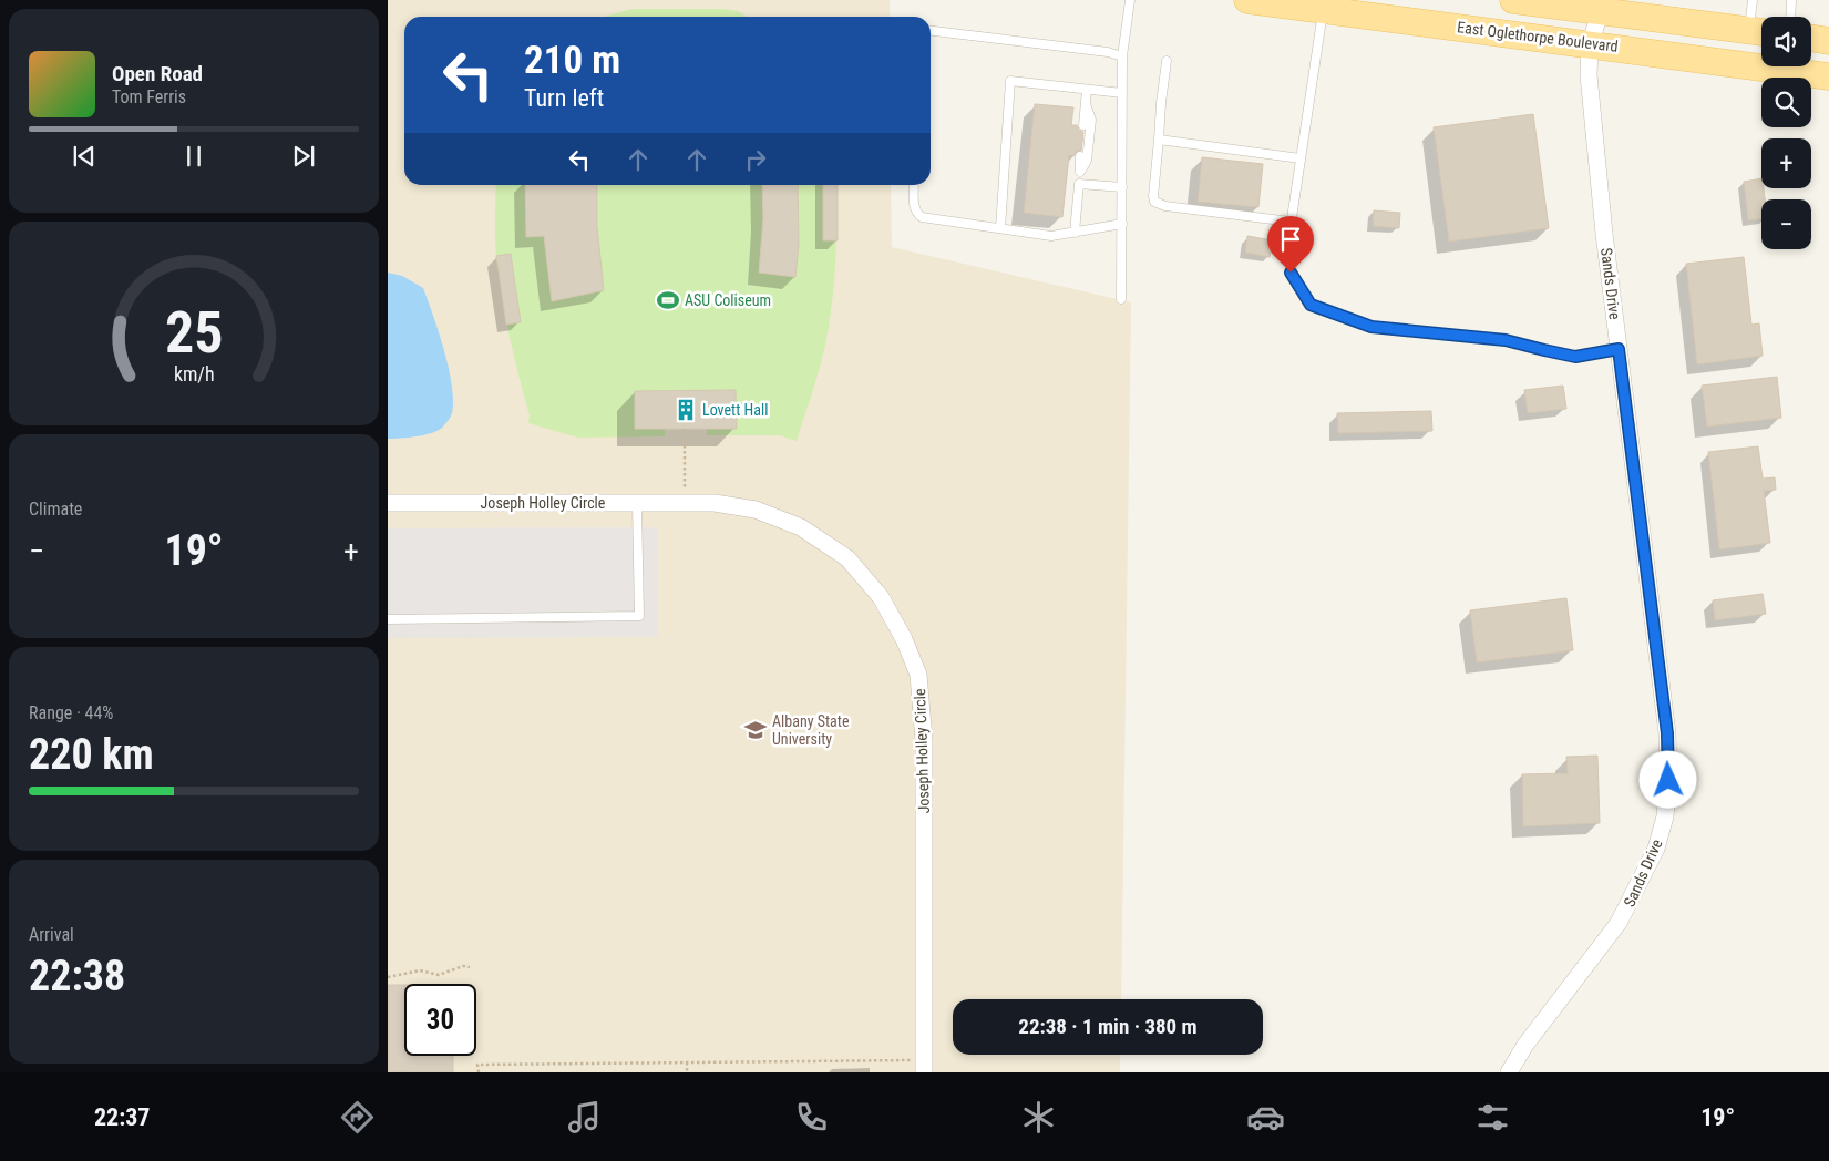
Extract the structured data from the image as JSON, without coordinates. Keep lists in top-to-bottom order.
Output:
{
  "streets": {
    "main road": ["East Oglethorpe Boulevard"],
    "street": ["Sands Drive", "Joseph Holley Circle"]
  },
  "crossings": [
    ["East Oglethorpe Boulevard", "Sands Drive"]
  ],
  "places": {
    "sports": ["ASU Coliseum"],
    "building": ["Lovett Hall"],
    "school or university": ["Albany State University"]
  },
  "page": {
    "map_buttons": ["+", "−"],
    "turn": ["210 m", "Turn left"],
    "song": ["Open Road", "Tom Ferris"],
    "tile": [
      "Climate",
      ["Range · 44%", "220 km"],
      ["Arrival", "22:38"]
    ],
    "heat": ["−", "19°", "+"],
    "limit": "30",
    "trip": "22:38 · 1 min · 380 m",
    "tabs": ["22:37", "19°"],
    "gauge": ["25", "km/h"]
  }
}
